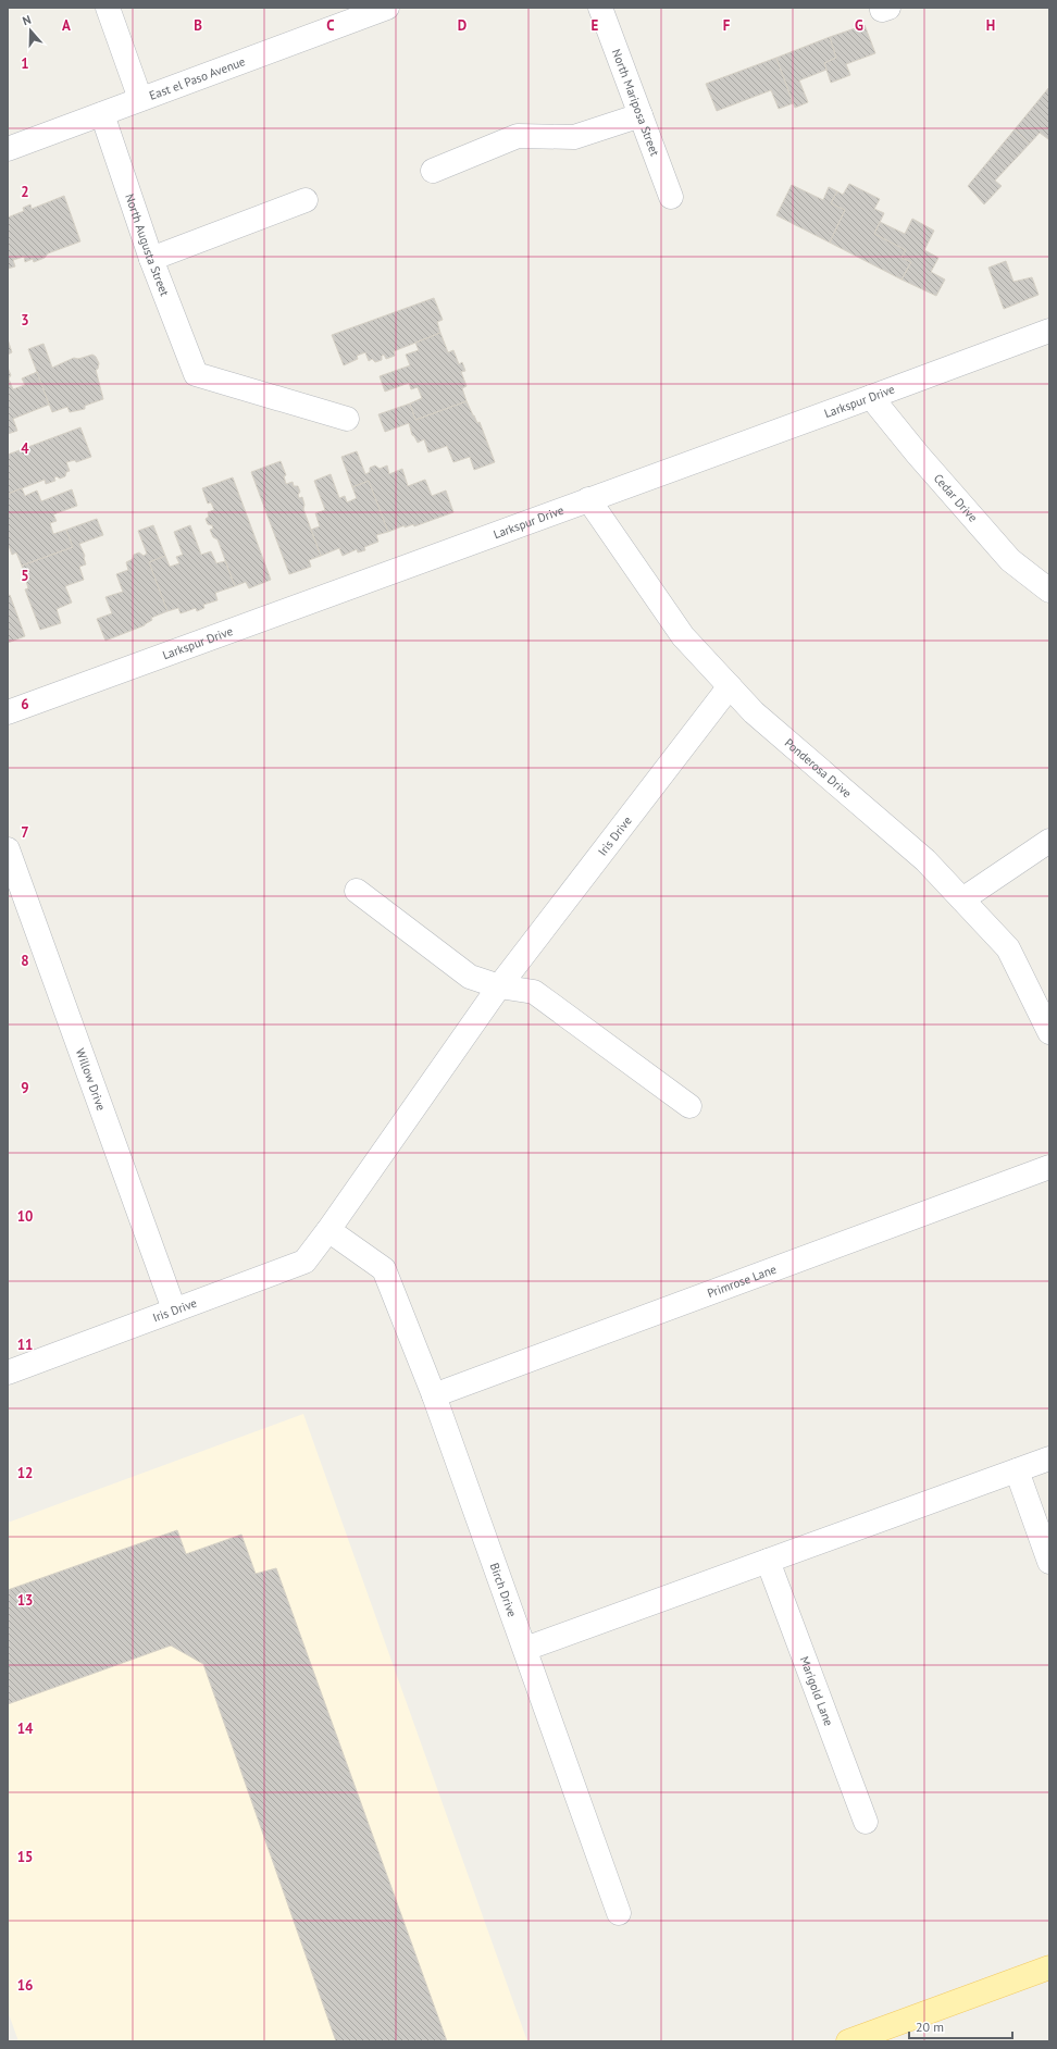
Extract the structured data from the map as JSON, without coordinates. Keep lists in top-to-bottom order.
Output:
{
  "streets": {
    "street": [
      "East el Paso Avenue",
      "North Mariposa Street",
      "North Augusta Street",
      "Larkspur Drive",
      "Cedar Drive",
      "Ponderosa Drive",
      "Iris Drive",
      "Willow Drive",
      "Primrose Lane",
      "Birch Drive",
      "Marigold Lane"
    ]
  },
  "crossings": [
    ["East el Paso Avenue", "North Augusta Street"],
    ["Larkspur Drive", "Cedar Drive"],
    ["Larkspur Drive", "Ponderosa Drive"],
    ["Ponderosa Drive", "Iris Drive"],
    ["Iris Drive", "Willow Drive"],
    ["Iris Drive", "Birch Drive"],
    ["Primrose Lane", "Birch Drive"]
  ],
  "scale_bar": "20 m",
  "north": "top",
  "grid": {
    "columns": [
      "A",
      "B",
      "C",
      "D",
      "E",
      "F",
      "G",
      "H"
    ],
    "rows": [
      "1",
      "2",
      "3",
      "4",
      "5",
      "6",
      "7",
      "8",
      "9",
      "10",
      "11",
      "12",
      "13",
      "14",
      "15",
      "16"
    ]
  }
}
